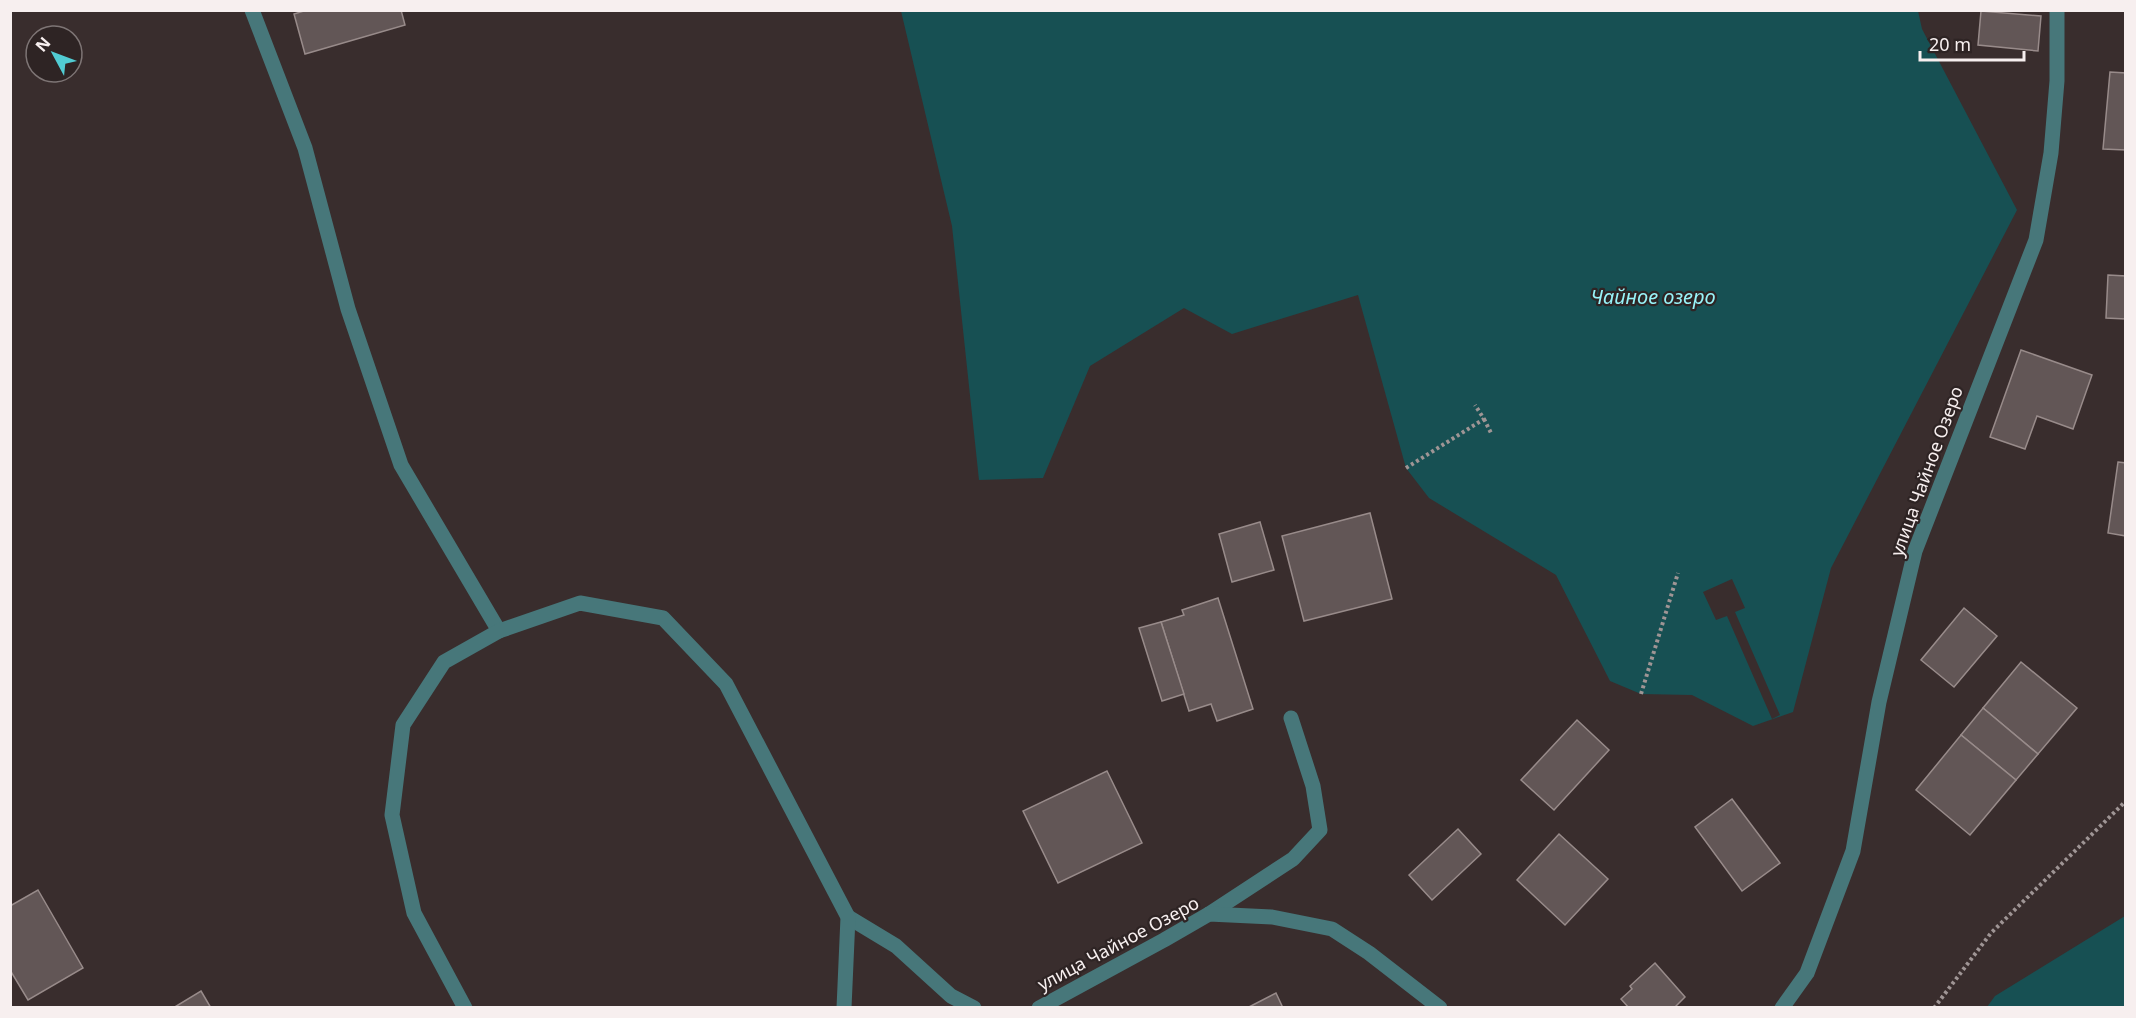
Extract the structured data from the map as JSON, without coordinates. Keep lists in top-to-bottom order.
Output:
{
  "streets": {
    "street": ["улица Чайное Озеро"]
  },
  "water": ["Чайное озеро"],
  "scale_bar": "20 m",
  "north": "top left"
}
